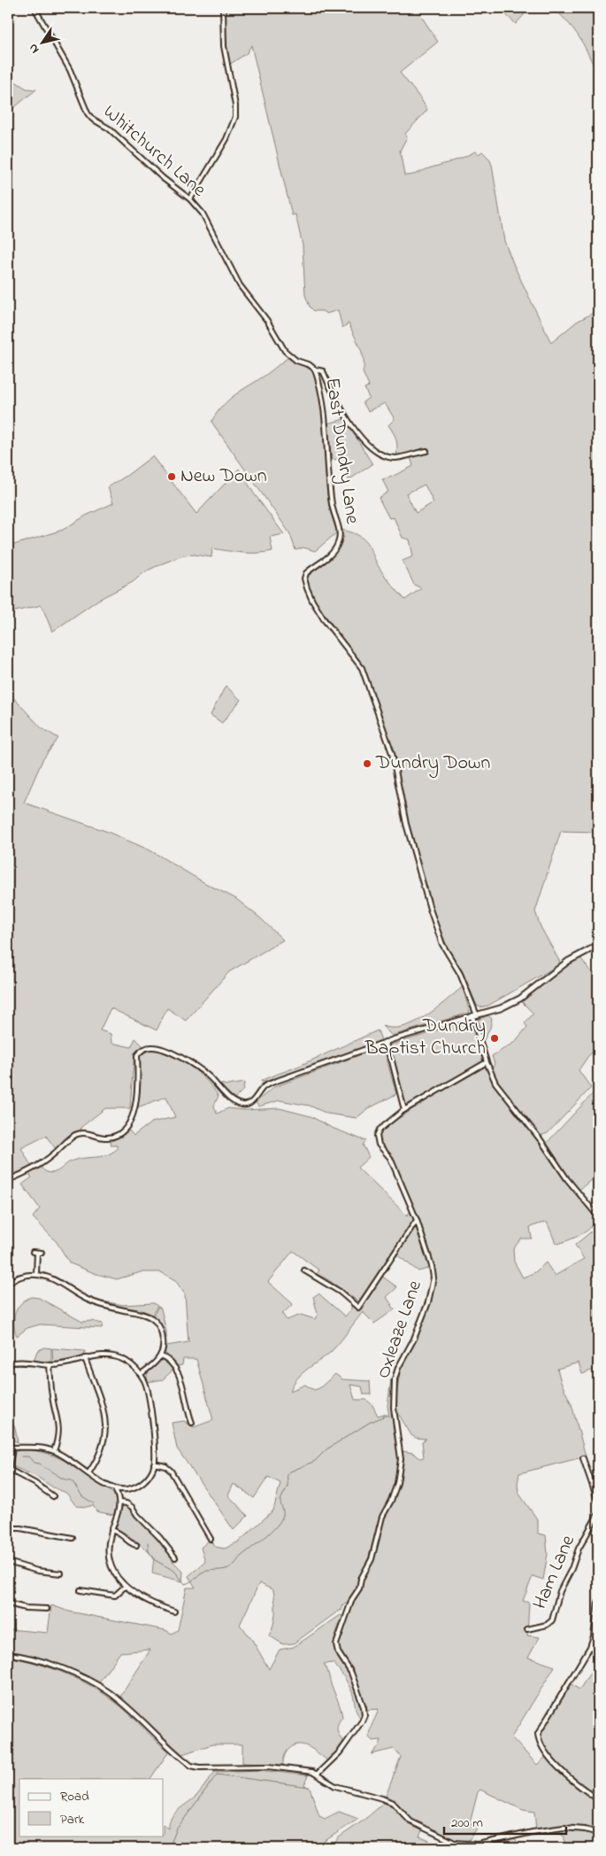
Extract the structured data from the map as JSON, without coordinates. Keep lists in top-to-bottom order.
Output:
{
  "streets": {
    "street": [
      "Whitchurch Lane",
      "East Dundry Lane",
      "Oxleaze Lane",
      "Ham Lane"
    ]
  },
  "crossings": [
    ["Whitchurch Lane", "East Dundry Lane"]
  ],
  "places": ["New Down", "Dundry Down", "Dundry Baptist Church"],
  "legend": ["Road", "Park"],
  "scale_bar": "200 m",
  "north": "bottom left"
}
